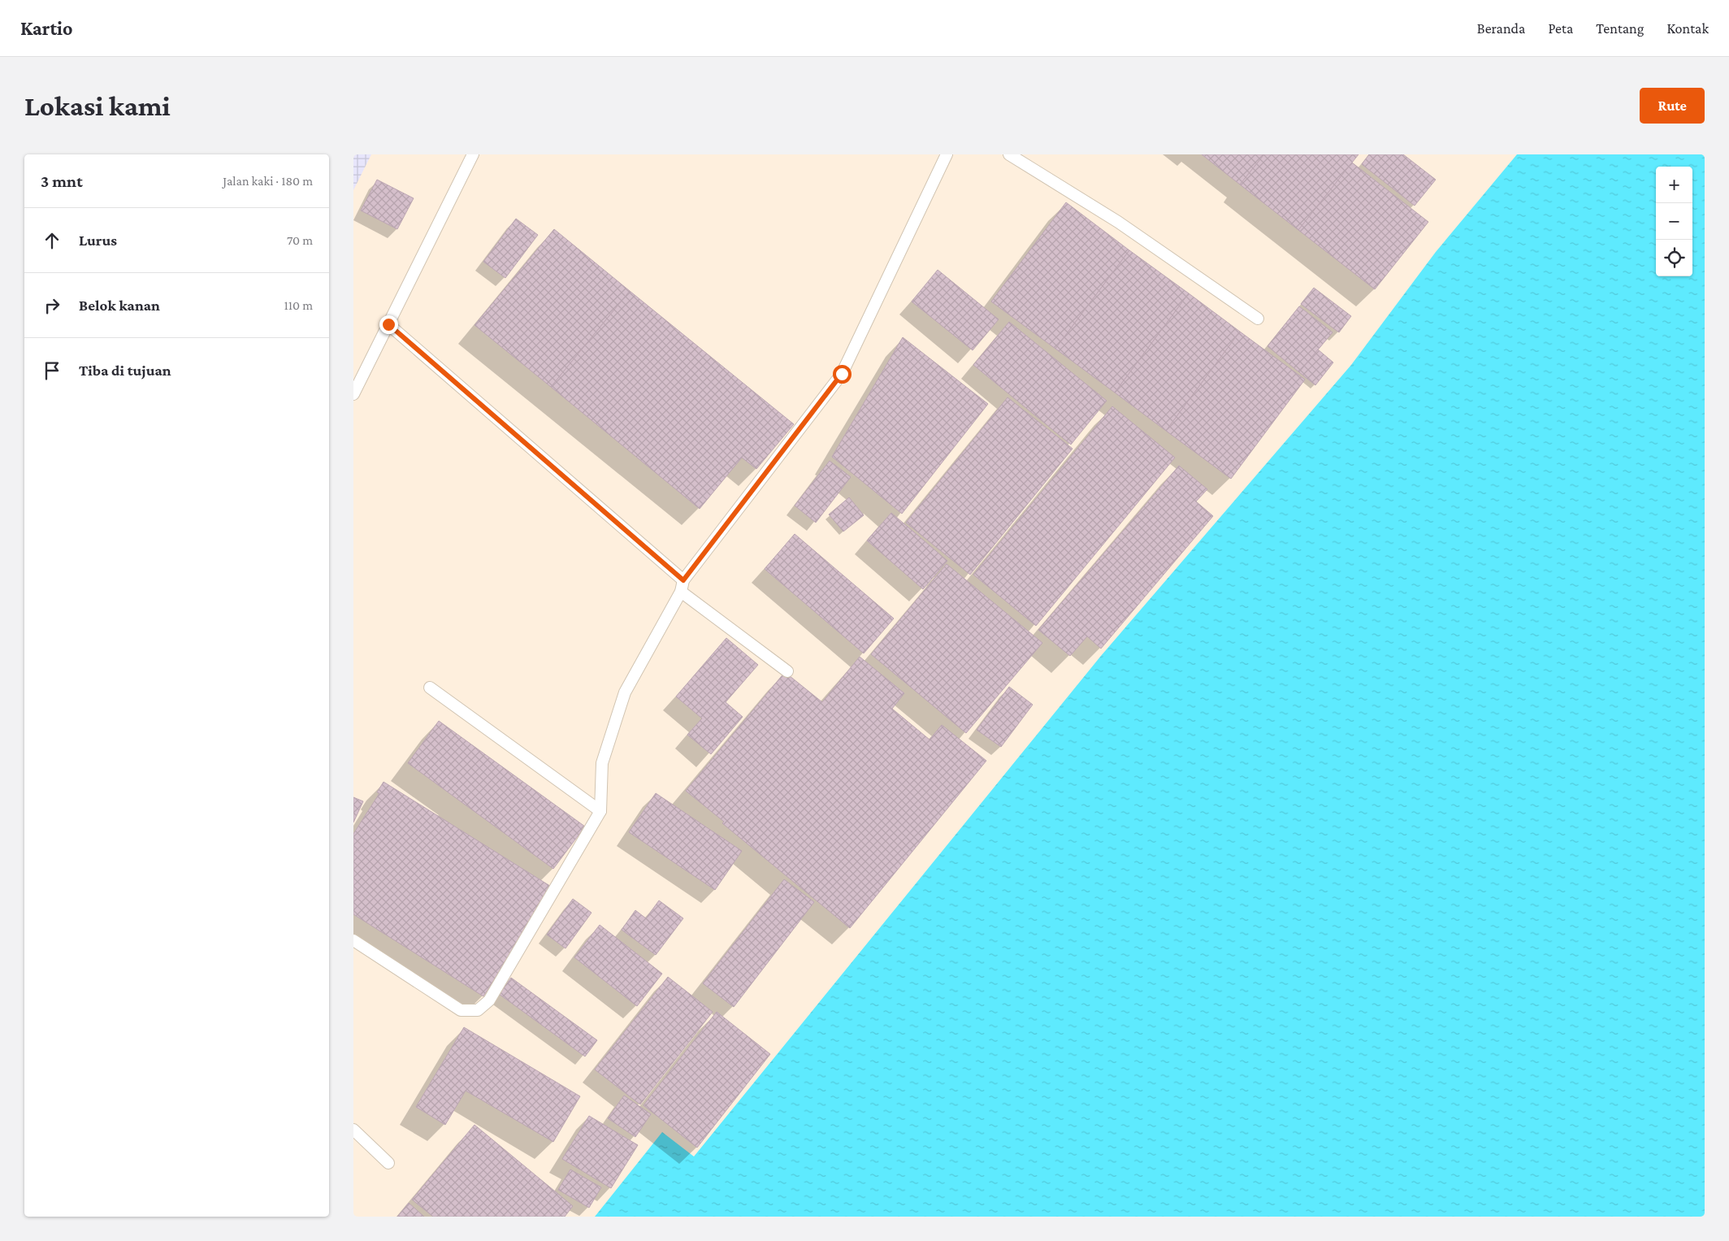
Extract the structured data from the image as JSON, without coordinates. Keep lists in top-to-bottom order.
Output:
{
  "page": {
    "header": "Kartio",
    "nav": [
      "Beranda",
      "Peta",
      "Tentang",
      "Kontak"
    ],
    "buttons": "Rute",
    "title": "Lokasi kami",
    "heading": ["3 mnt", "Jalan kaki · 180 m"],
    "map_buttons": ["+", "−"],
    "list": [
      ["Lurus", "70 m"],
      ["Belok kanan", "110 m"],
      "Tiba di tujuan"
    ]
  }
}
